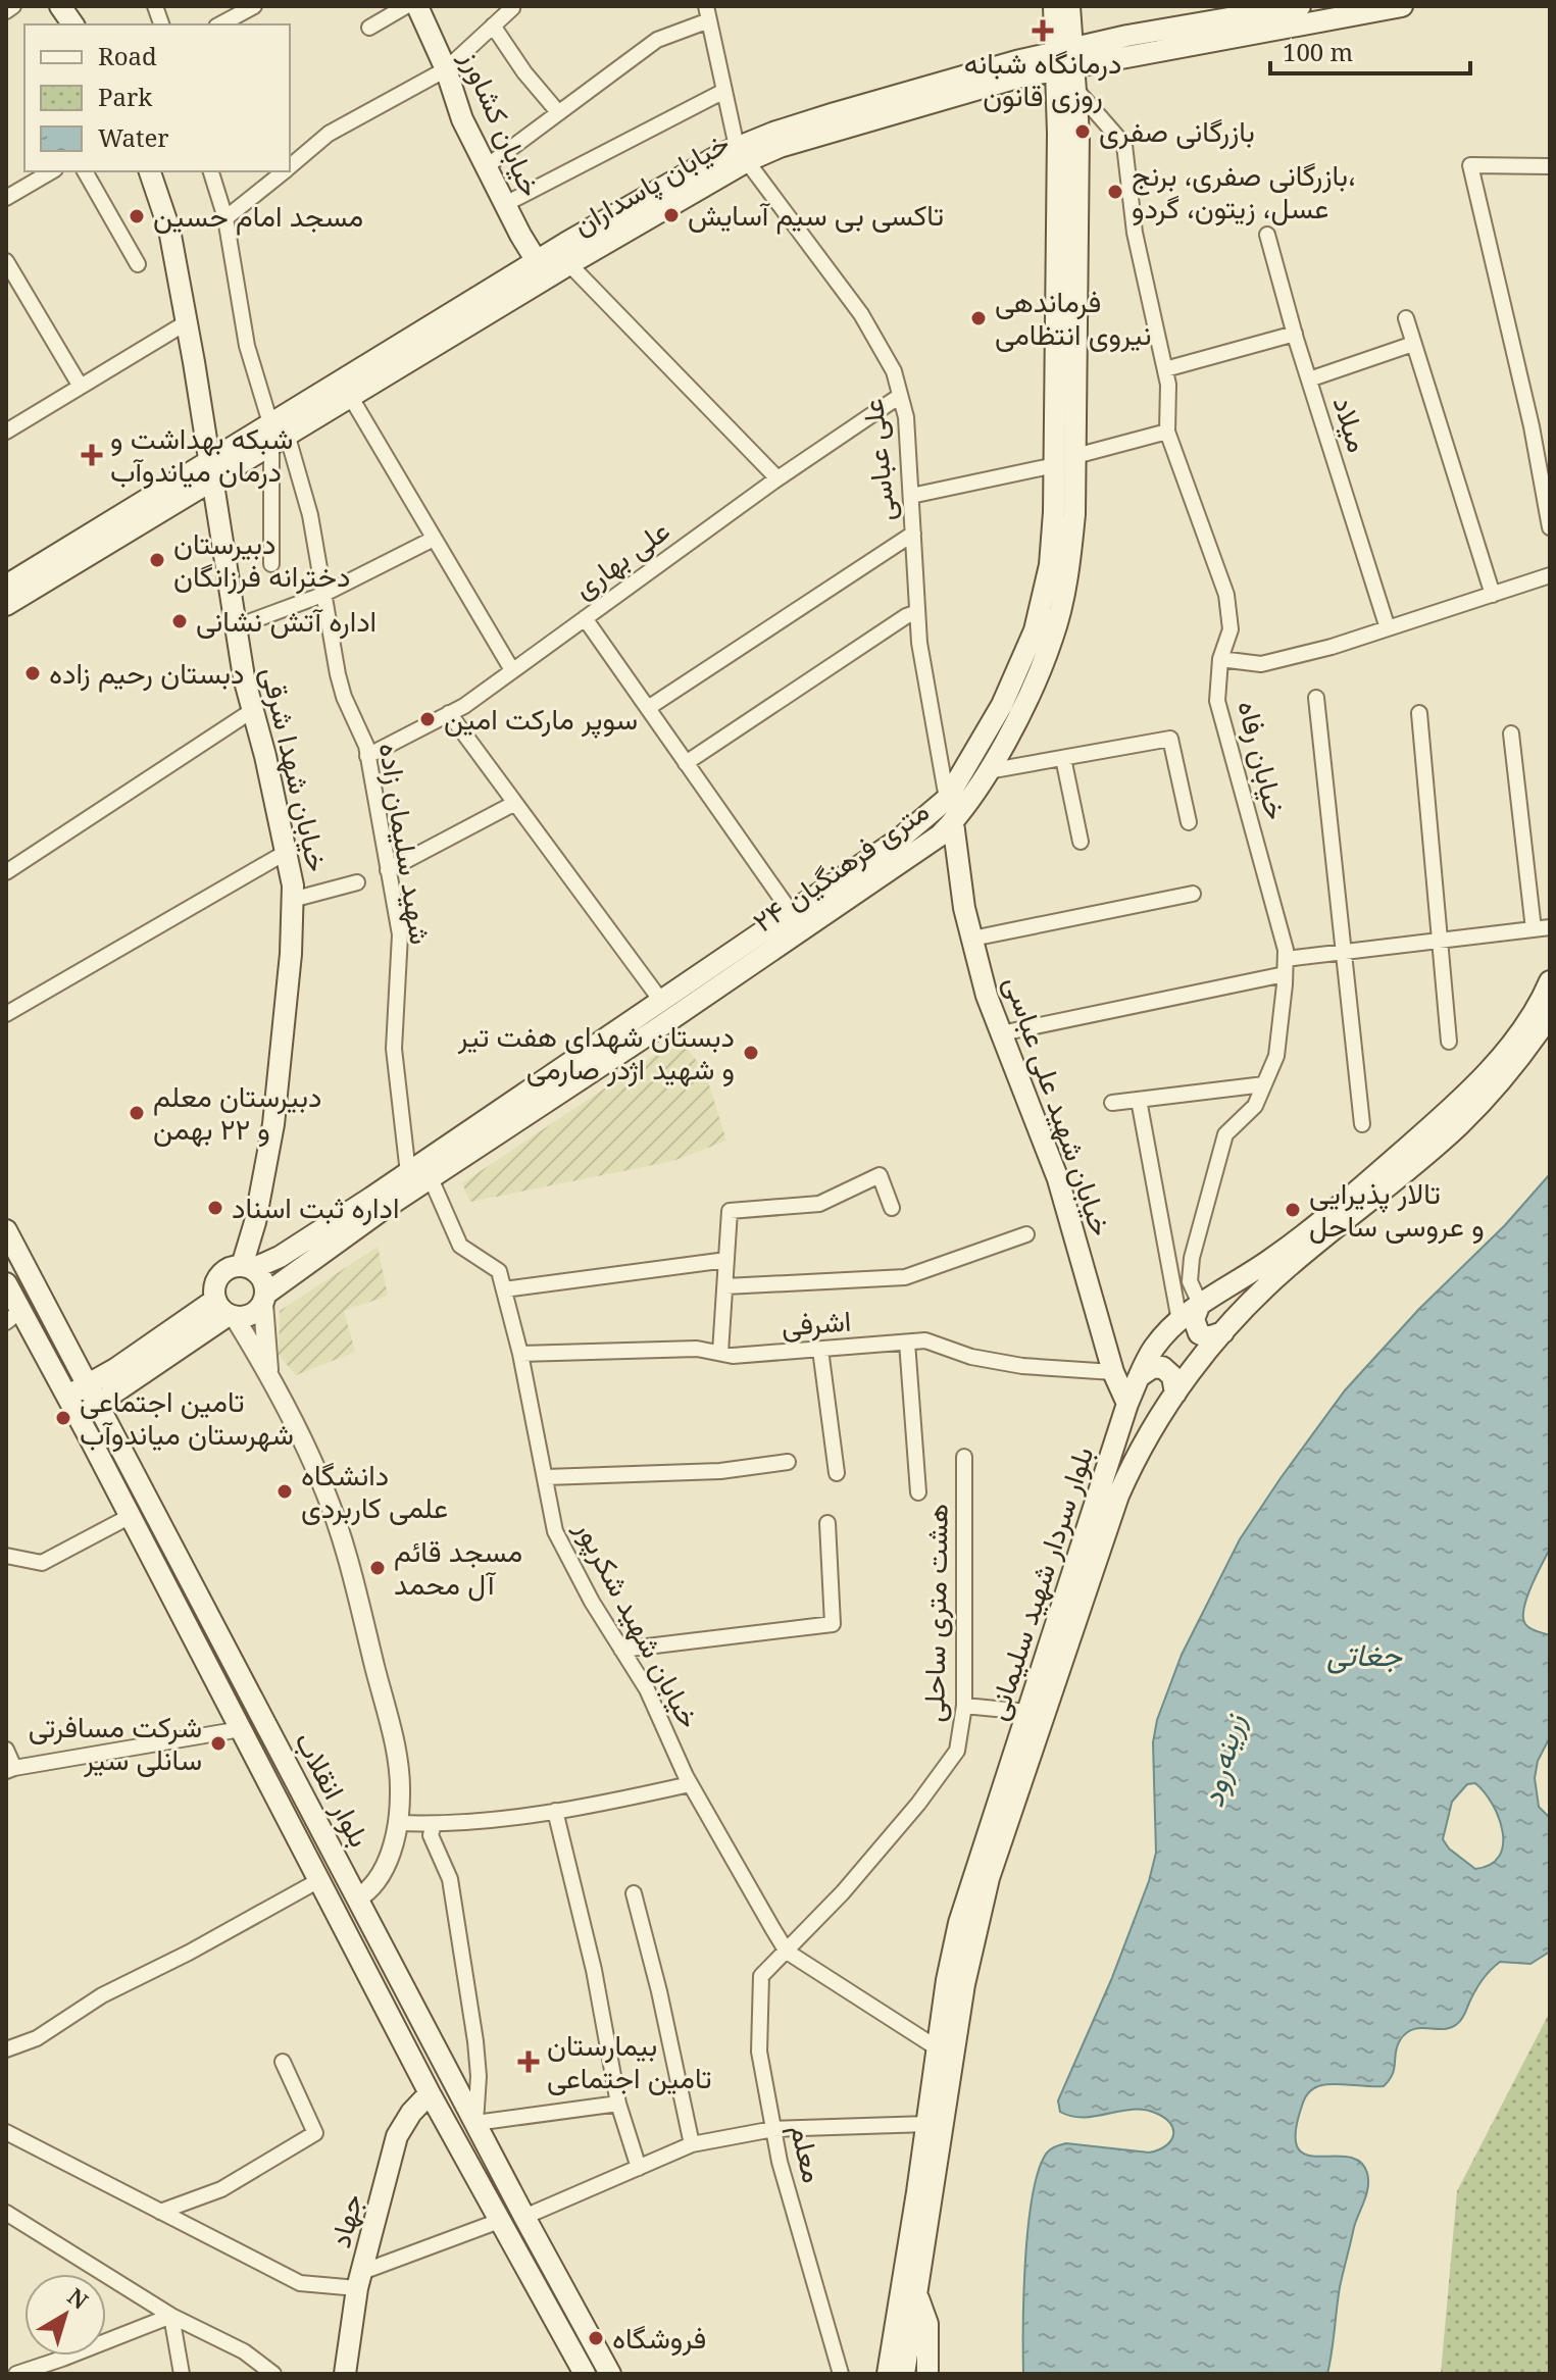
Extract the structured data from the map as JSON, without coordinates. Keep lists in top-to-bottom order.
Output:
{
  "streets": {
    "main road": [
      "خیابان کشاورز",
      "خیابان پاسداران",
      "خیابان شهدا شرقی",
      "۲۴ متری فرهنگیان",
      "خیابان شهید علی عباسی",
      "بلوار سردار شهید سلیمانی",
      "بلوار انقلاب",
      "جهاد"
    ],
    "street": [
      "میلاد",
      "علی عباسی",
      "علی بهاری",
      "خیابان رفاه",
      "شهید سلیمان زاده",
      "اشرفی",
      "هشت متری ساحلی",
      "خیابان شهید شکرپور",
      "معلم"
    ]
  },
  "crossings": [
    ["خیابان کشاورز", "خیابان پاسداران"],
    ["خیابان پاسداران", "علی عباسی"],
    ["خیابان پاسداران", "شهید سلیمان زاده"],
    ["خیابان پاسداران", "۲۴ متری فرهنگیان"],
    ["علی عباسی", "علی بهاری"],
    ["علی عباسی", "۲۴ متری فرهنگیان"],
    ["علی عباسی", "خیابان شهید علی عباسی"],
    ["علی بهاری", "شهید سلیمان زاده"],
    ["خیابان رفاه", "۲۴ متری فرهنگیان"],
    ["خیابان رفاه", "بلوار سردار شهید سلیمانی"],
    ["خیابان شهدا شرقی", "۲۴ متری فرهنگیان"],
    ["شهید سلیمان زاده", "۲۴ متری فرهنگیان"],
    ["۲۴ متری فرهنگیان", "خیابان شهید علی عباسی"],
    ["۲۴ متری فرهنگیان", "خیابان شهید شکرپور"],
    ["خیابان شهید علی عباسی", "اشرفی"],
    ["خیابان شهید علی عباسی", "بلوار سردار شهید سلیمانی"],
    ["اشرفی", "خیابان شهید شکرپور"],
    ["هشت متری ساحلی", "خیابان شهید شکرپور"],
    ["هشت متری ساحلی", "معلم"],
    ["خیابان شهید شکرپور", "معلم"],
    ["بلوار انقلاب", "جهاد"]
  ],
  "water": ["جغاتی", "زرینه‌رود"],
  "places": {
    "health": ["درمانگاه شبانه روزی قانون", "شبکه بهداشت و درمان میاندوآب", "بیمارستان تامین اجتماعی"],
    "other": [
      "بازرگانی صفری",
      "بازرگانی صفری، برنج، عسل، زیتون، گردو",
      "تاکسی بی سیم آسایش",
      "مسجد امام حسین",
      "فرماندهی نیروی انتظامی",
      "دبیرستان دخترانه فرزانگان",
      "اداره آتش نشانی",
      "دبستان رحیم زاده",
      "سوپر مارکت امین",
      "دبستان شهدای هفت تیر و شهید اژدر صارمی",
      "دبیرستان معلم و ۲۲ بهمن",
      "اداره ثبت اسناد",
      "تالار پذیرایی و عروسی ساحل",
      "تامین اجتماعی شهرستان میاندوآب",
      "دانشگاه علمی کاربردی",
      "مسجد قائم آل محمد",
      "شرکت مسافرتی سانلی سیر",
      "فروشگاه"
    ]
  },
  "legend": ["Road", "Park", "Water"],
  "scale_bar": "100 m",
  "north": "top right"
}
